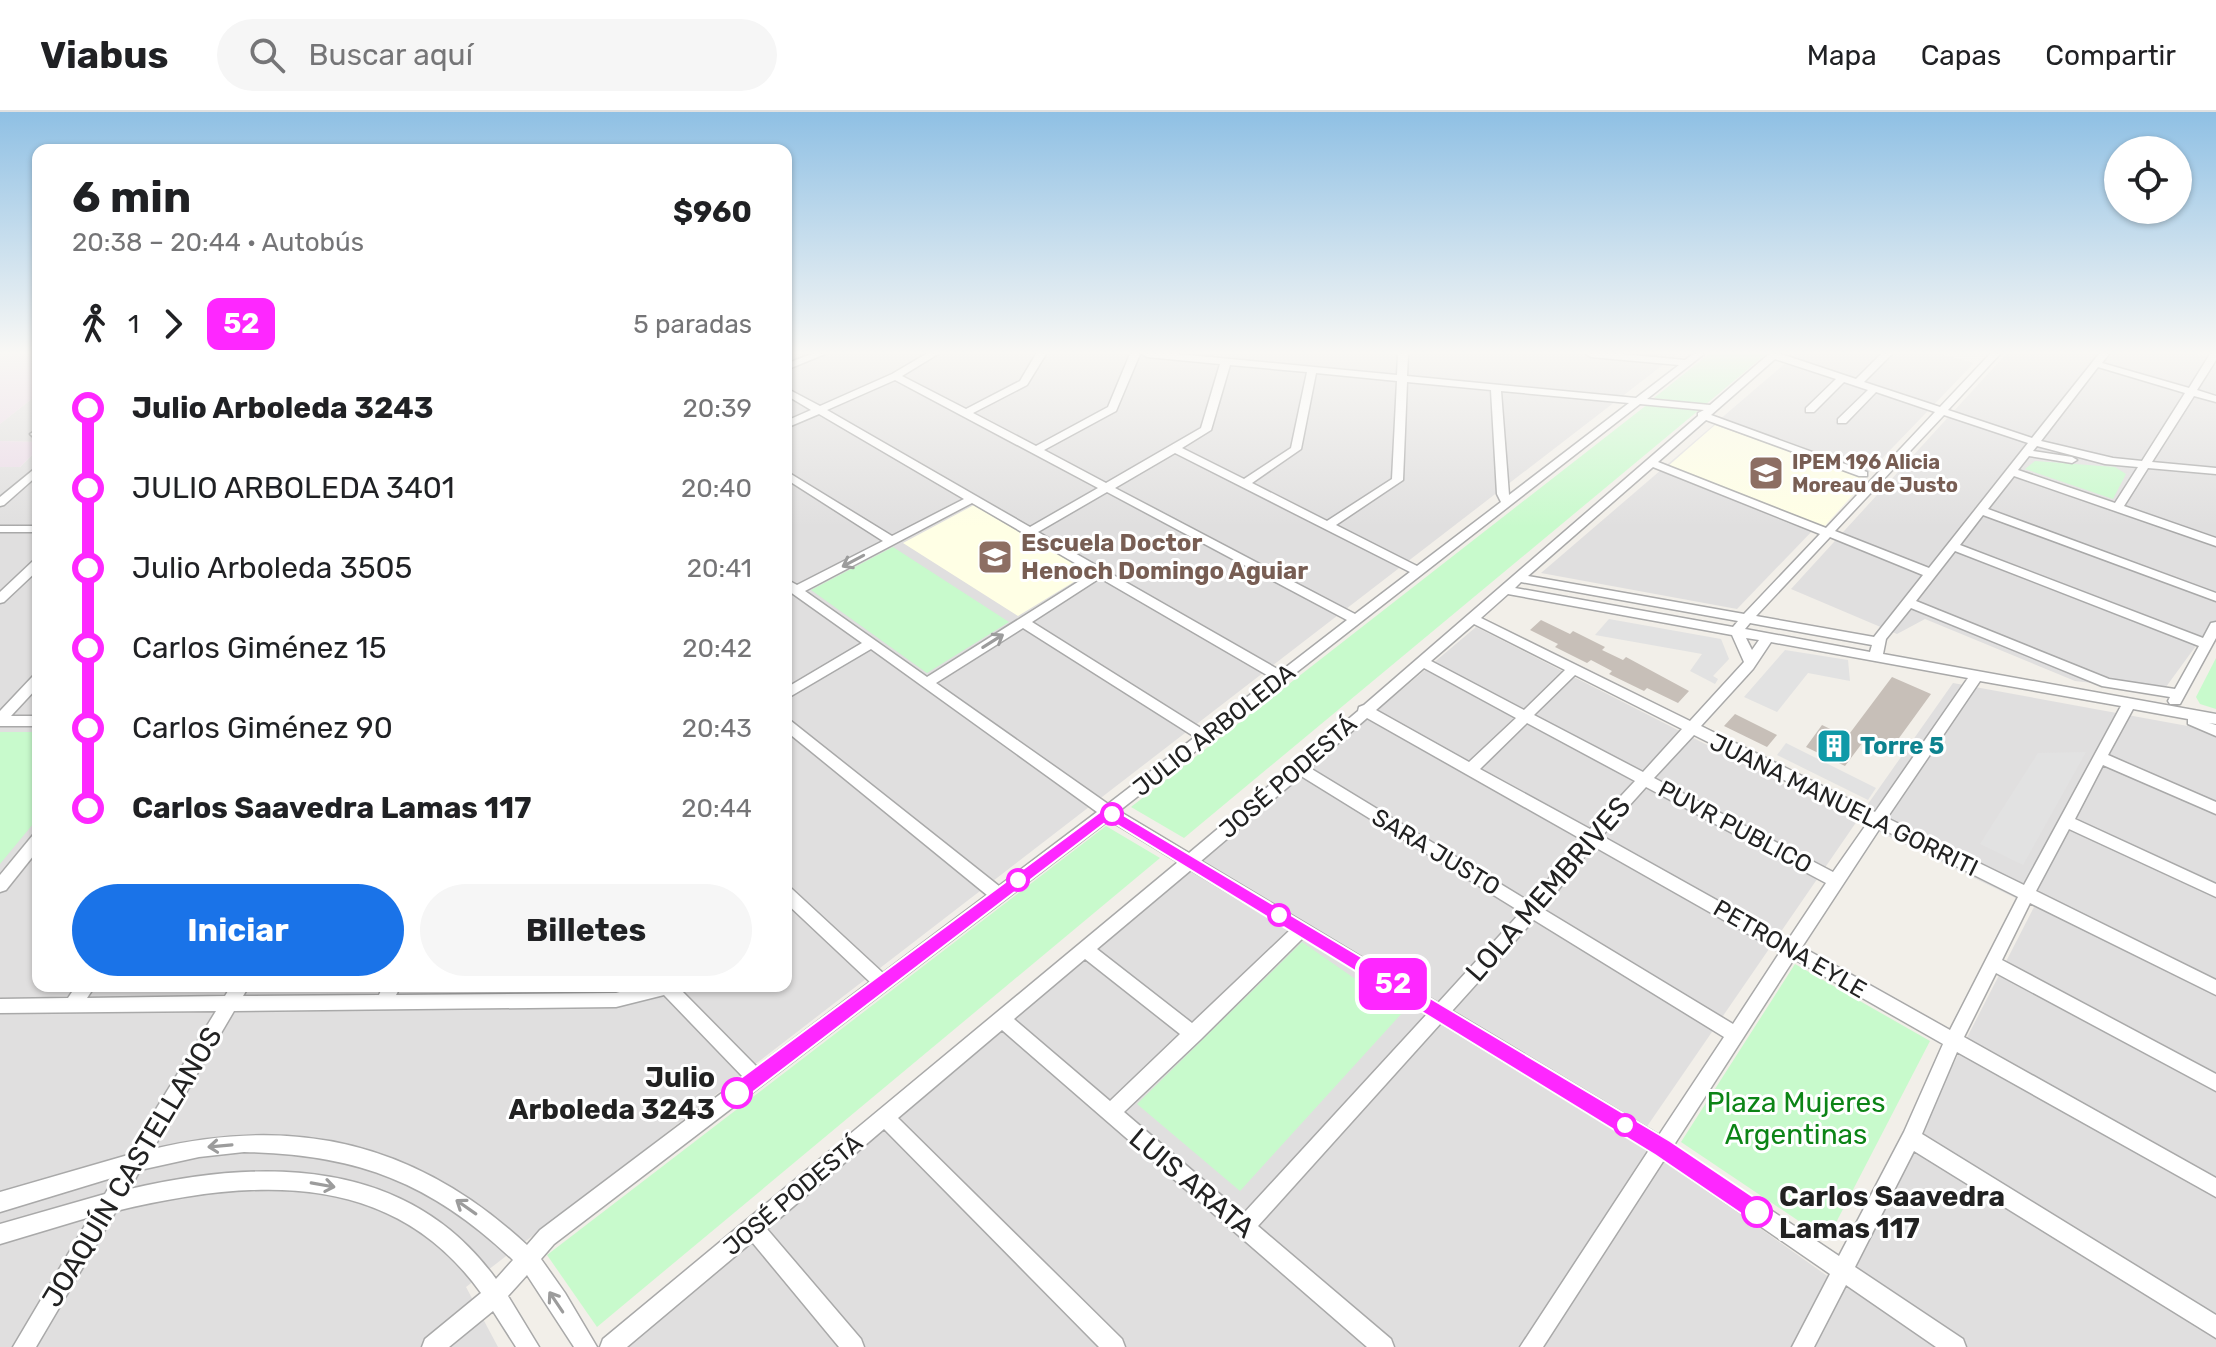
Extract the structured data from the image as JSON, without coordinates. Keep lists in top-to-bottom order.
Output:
{
  "streets": {
    "street": [
      "JULIO ARBOLEDA",
      "JOSÉ PODESTÁ",
      "JUANA MANUELA GORRITI",
      "PUVR PUBLICO",
      "SARA JUSTO",
      "LOLA MEMBRIVES",
      "PETRONA EYLE",
      "JOAQUÍN CASTELLANOS",
      "LUIS ARATA"
    ]
  },
  "crossings": [
    ["JOSÉ PODESTÁ", "JUANA MANUELA GORRITI"],
    ["JOSÉ PODESTÁ", "PUVR PUBLICO"],
    ["JOSÉ PODESTÁ", "SARA JUSTO"],
    ["JOSÉ PODESTÁ", "PETRONA EYLE"],
    ["JOSÉ PODESTÁ", "LUIS ARATA"],
    ["JUANA MANUELA GORRITI", "LOLA MEMBRIVES"],
    ["PUVR PUBLICO", "LOLA MEMBRIVES"],
    ["SARA JUSTO", "LOLA MEMBRIVES"],
    ["LOLA MEMBRIVES", "PETRONA EYLE"],
    ["LOLA MEMBRIVES", "LUIS ARATA"]
  ],
  "parks": ["Plaza Mujeres Argentinas"],
  "places": {
    "school or university": ["IPEM 196 Alicia Moreau de Justo", "Escuela Doctor Henoch Domingo Aguiar"],
    "building": ["Torre 5"],
    "other": ["Julio Arboleda 3243", "Carlos Saavedra Lamas 117"]
  },
  "lines": ["bus line 52"],
  "page": {
    "header": "Viabus",
    "search": "Buscar aquí",
    "nav": ["Mapa", "Capas", "Compartir"],
    "on_map": "52",
    "heading": ["6 min", "20:38 – 20:44 · Autobús", "$960"],
    "legs": ["1", "52", "5 paradas"],
    "list": [
      {
        "name": "Julio Arboleda 3243",
        "value": "20:39"
      },
      {
        "name": "JULIO ARBOLEDA 3401",
        "value": "20:40"
      },
      {
        "name": "Julio Arboleda 3505",
        "value": "20:41"
      },
      {
        "name": "Carlos Giménez 15",
        "value": "20:42"
      },
      {
        "name": "Carlos Giménez 90",
        "value": "20:43"
      },
      {
        "name": "Carlos Saavedra Lamas 117",
        "value": "20:44"
      }
    ],
    "buttons": ["Iniciar", "Billetes"]
  }
}
